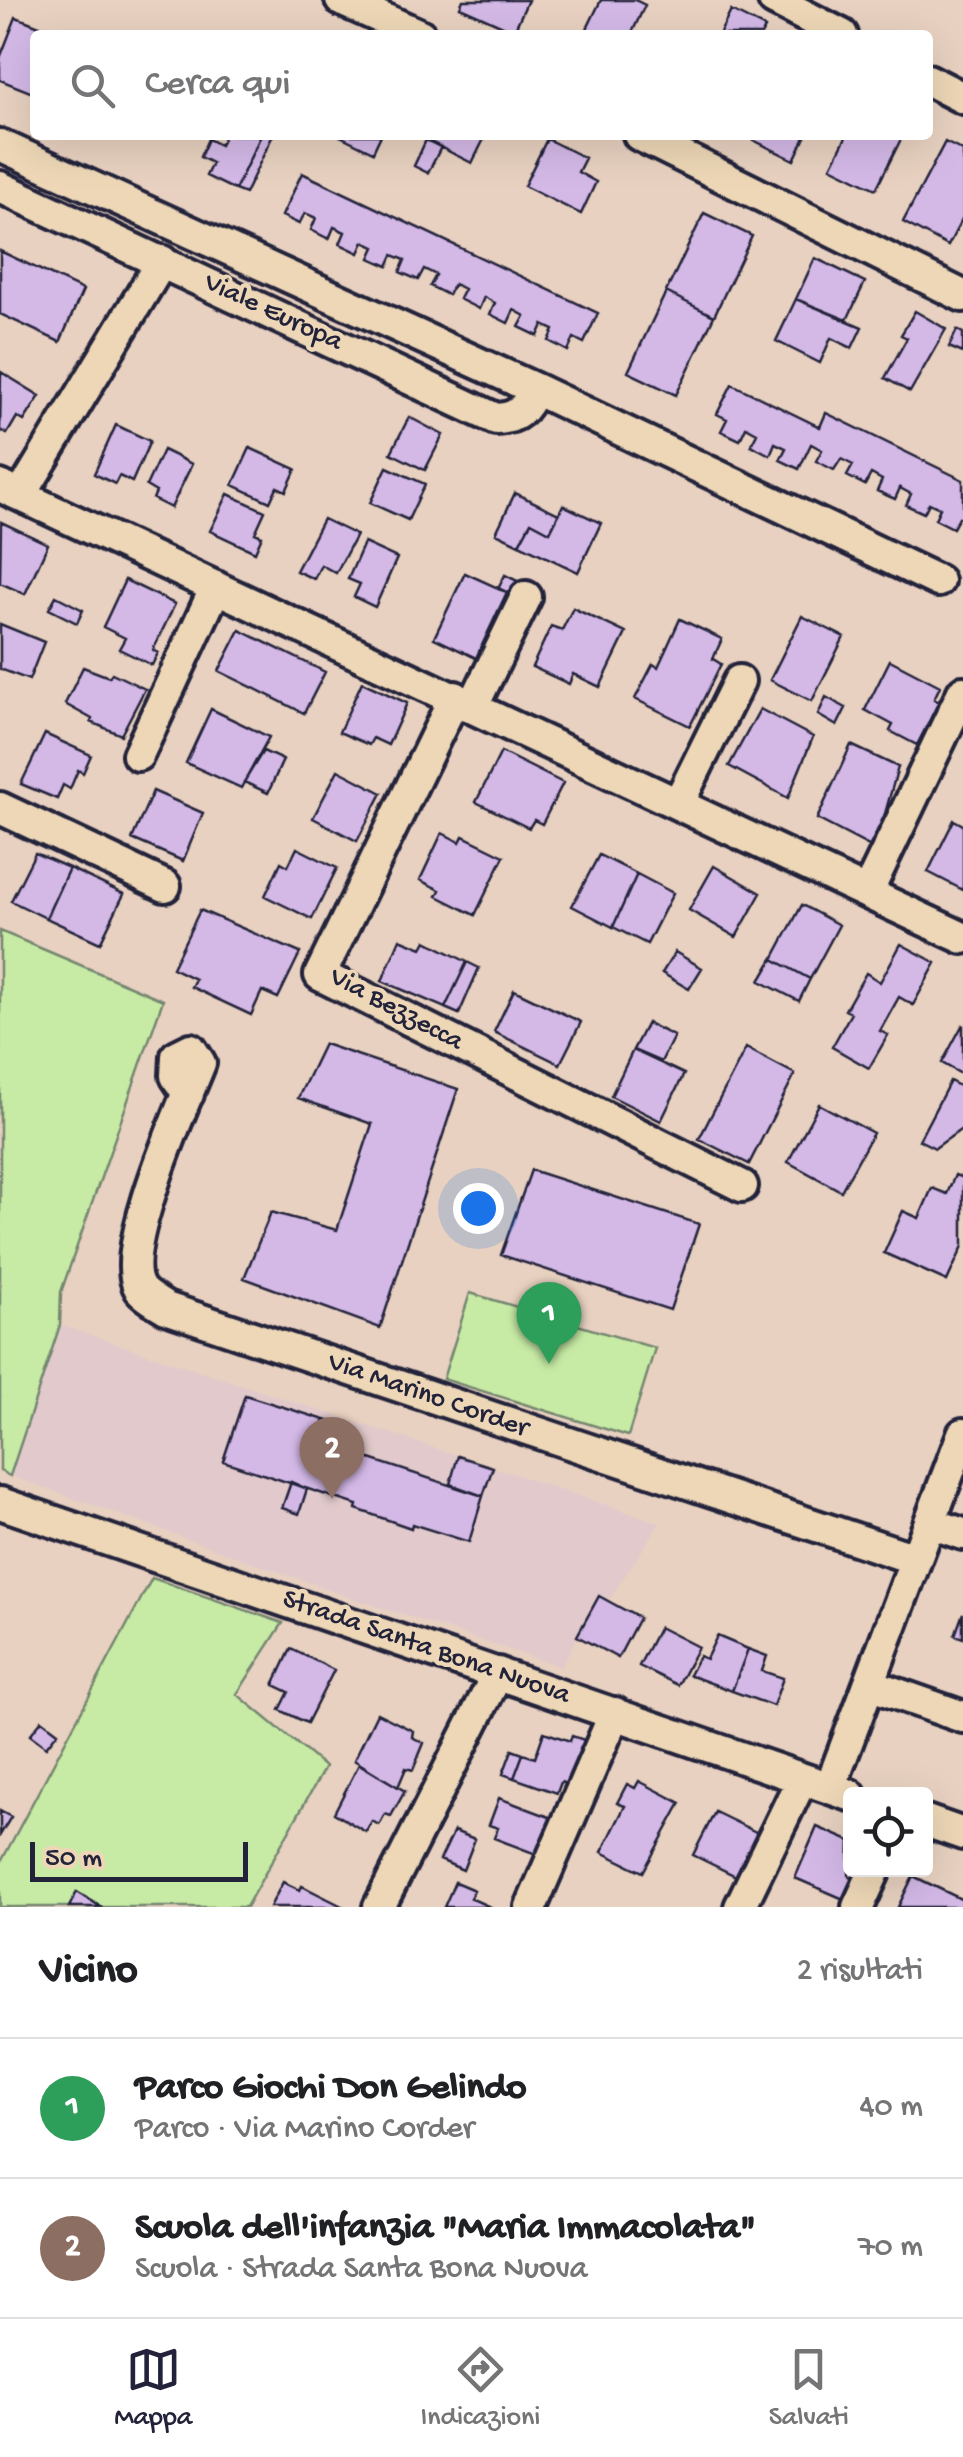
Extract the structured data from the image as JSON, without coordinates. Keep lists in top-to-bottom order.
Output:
{
  "streets": {
    "street": [
      "Viale Europa",
      "Via Bezzecca",
      "Via Marino Corder",
      "Strada Santa Bona Nuova"
    ]
  },
  "scale_bar": "50 m",
  "page": {
    "search": "Cerca qui",
    "pins": ["1", "2"],
    "scale": "50 m",
    "heading": ["Vicino", "2 risultati"],
    "list": [
      {
        "mark": "1",
        "name": "Parco Giochi Don Gelindo",
        "note": "Parco · Via Marino Corder",
        "value": "40 m"
      },
      {
        "mark": "2",
        "name": "Scuola dell'infanzia \"Maria Immacolata\"",
        "note": "Scuola · Strada Santa Bona Nuova",
        "value": "70 m"
      }
    ],
    "nav": ["Mappa", "Indicazioni", "Salvati"]
  }
}
